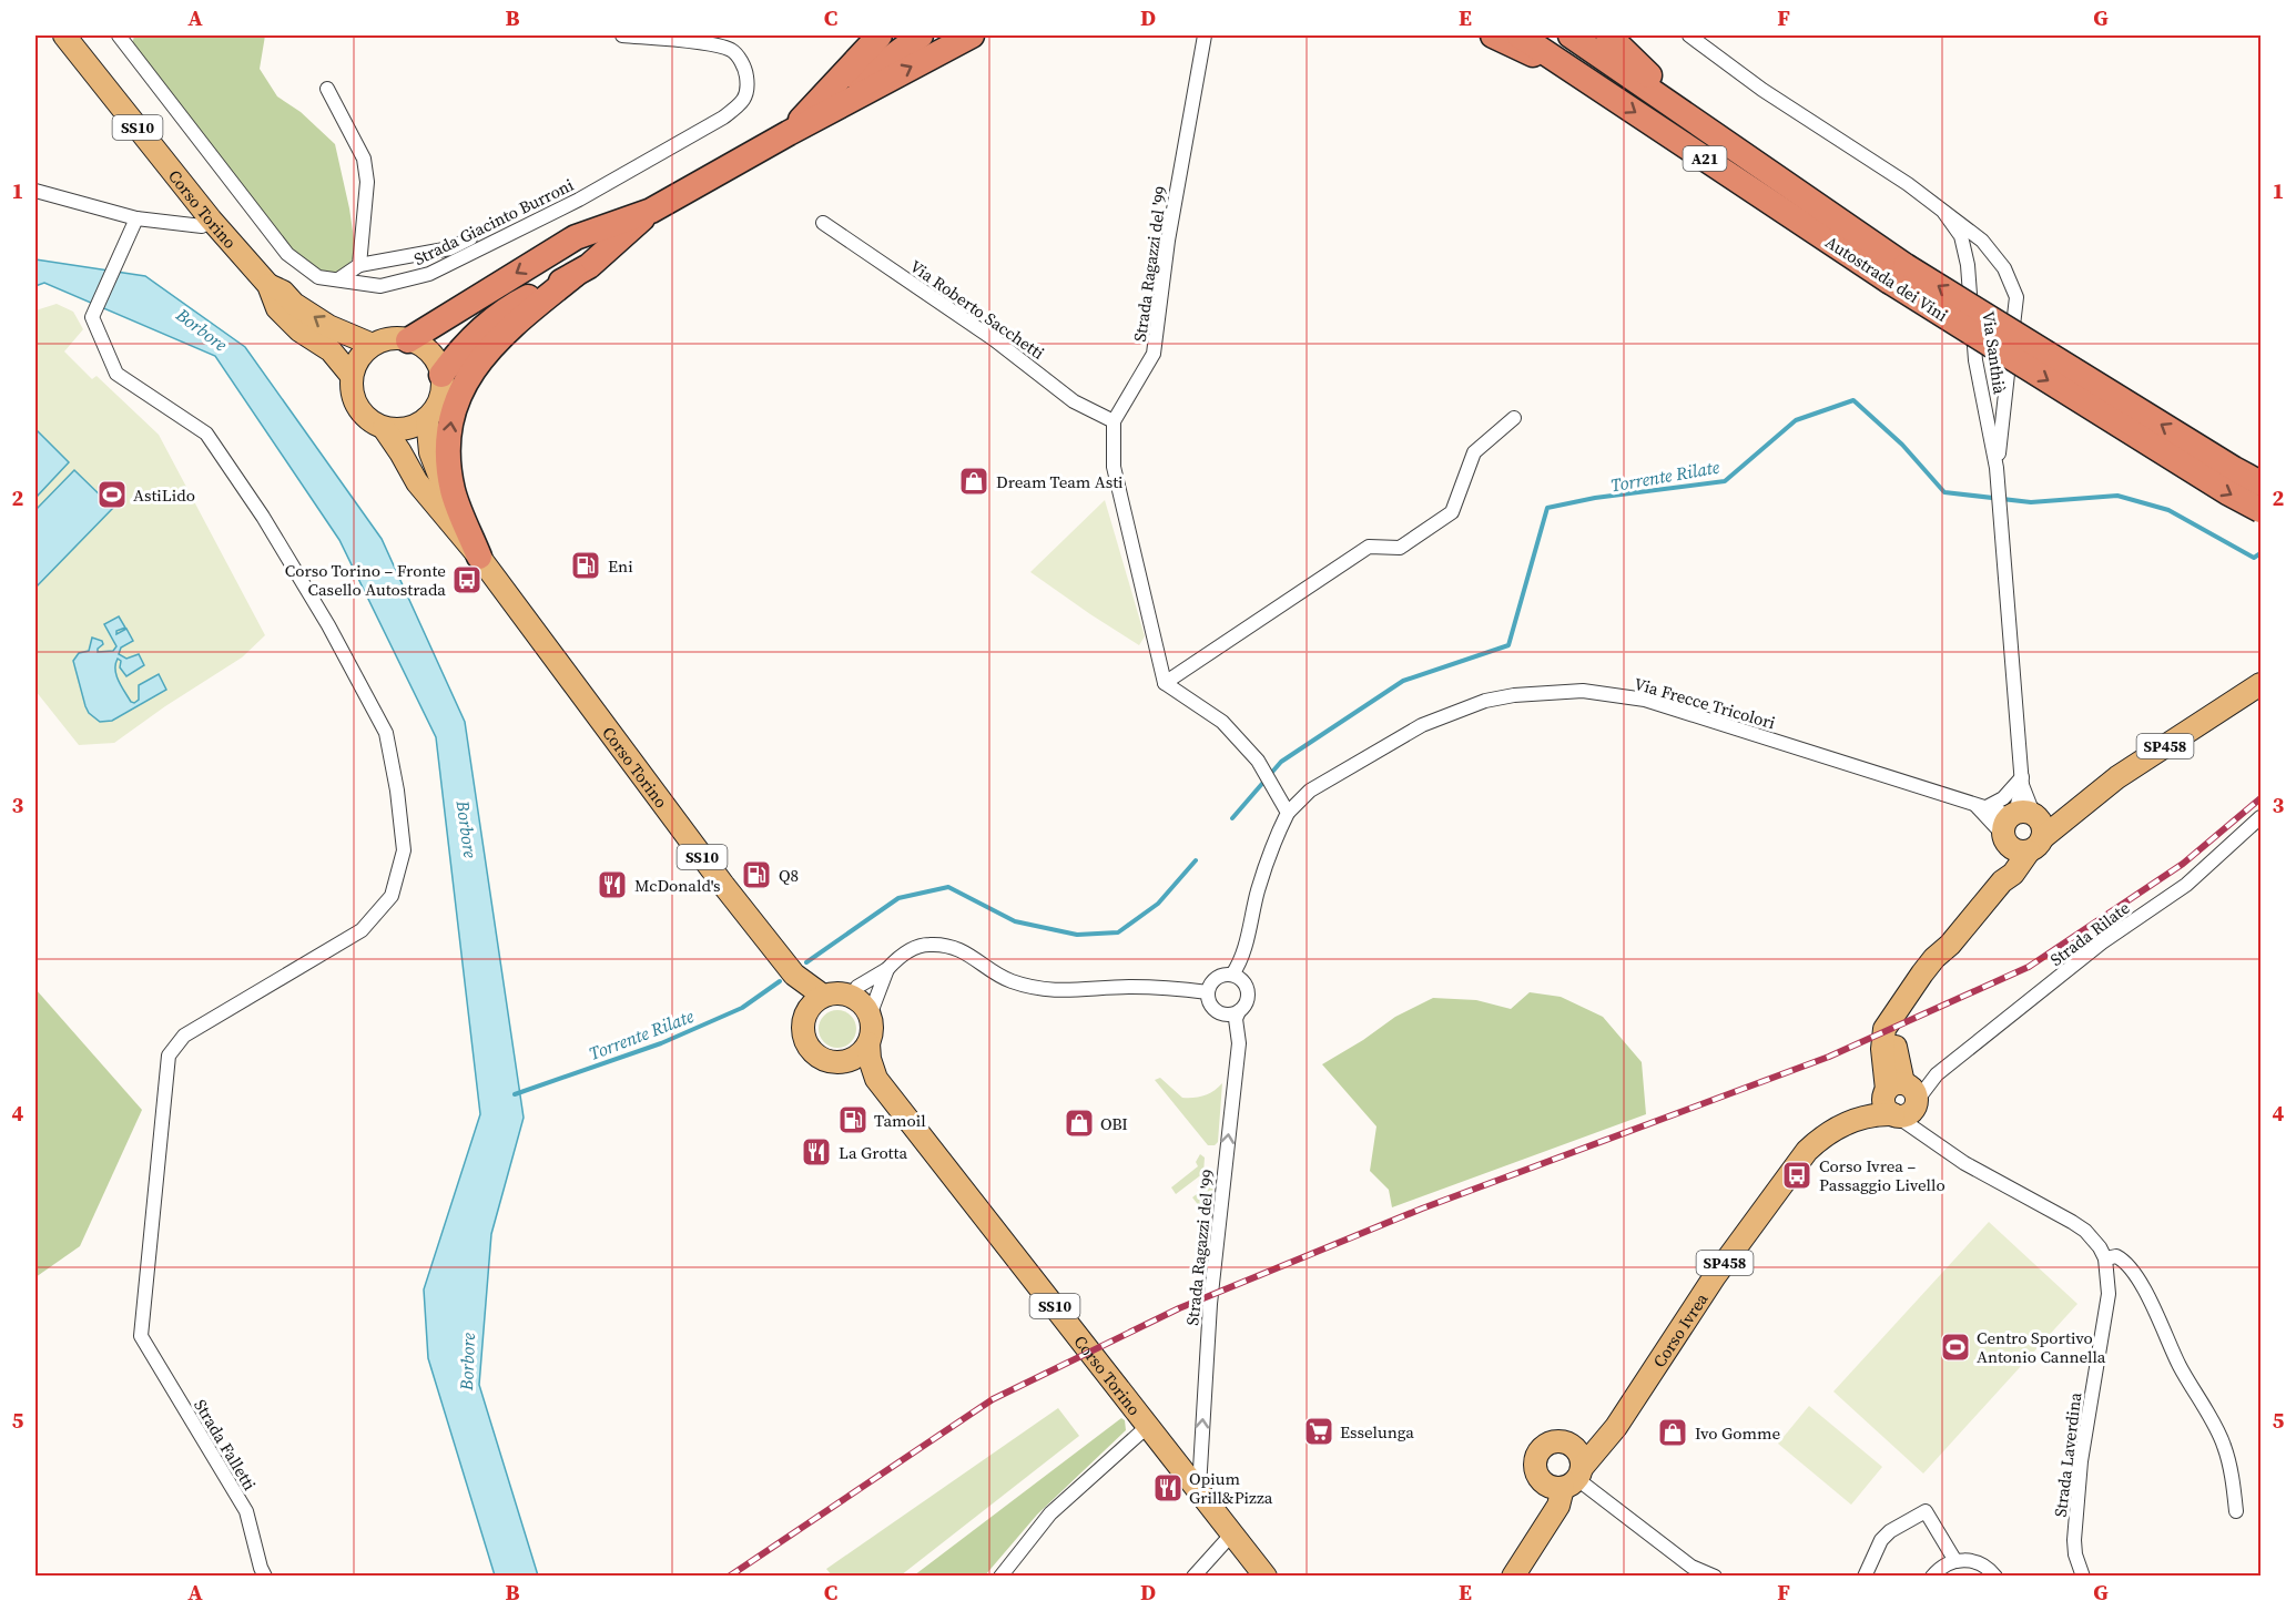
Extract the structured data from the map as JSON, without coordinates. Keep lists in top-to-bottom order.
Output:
{
  "streets": {
    "highway": ["A21", "Autostrada dei Vini"],
    "main road": [
      "SS10",
      "Corso Torino",
      "SP458",
      "Corso Ivrea"
    ],
    "street": [
      "Strada Giacinto Burroni",
      "Strada Ragazzi del '99",
      "Via Roberto Sacchetti",
      "Via Santhià",
      "Via Frecce Tricolori",
      "Strada Rilate",
      "Strada Falletti",
      "Strada Laverdina"
    ]
  },
  "crossings": [
    ["Corso Torino", "Strada Ragazzi del '99"],
    ["Strada Ragazzi del '99", "Via Roberto Sacchetti"],
    ["Via Santhià", "Via Frecce Tricolori"],
    ["Via Santhià", "SP458"],
    ["Via Frecce Tricolori", "SP458"],
    ["Strada Rilate", "Corso Ivrea"],
    ["Strada Rilate", "Strada Laverdina"],
    ["Corso Ivrea", "Strada Laverdina"]
  ],
  "one_way": ["Strada Ragazzi del '99"],
  "water": ["Borbore", "Torrente Rilate"],
  "places": {
    "shop": ["Dream Team Asti", "OBI", "Ivo Gomme"],
    "sports": ["AstiLido", "Centro Sportivo Antonio Cannella"],
    "fuel station": ["Eni", "Q8", "Tamoil"],
    "bus stop": ["Corso Torino – Fronte Casello Autostrada", "Corso Ivrea – Passaggio Livello"],
    "restaurant": ["McDonald's", "La Grotta", "Opium Grill&Pizza"],
    "supermarket": ["Esselunga"]
  },
  "grid": {
    "columns": [
      "A",
      "B",
      "C",
      "D",
      "E",
      "F",
      "G"
    ],
    "rows": [
      "1",
      "2",
      "3",
      "4",
      "5"
    ]
  }
}
